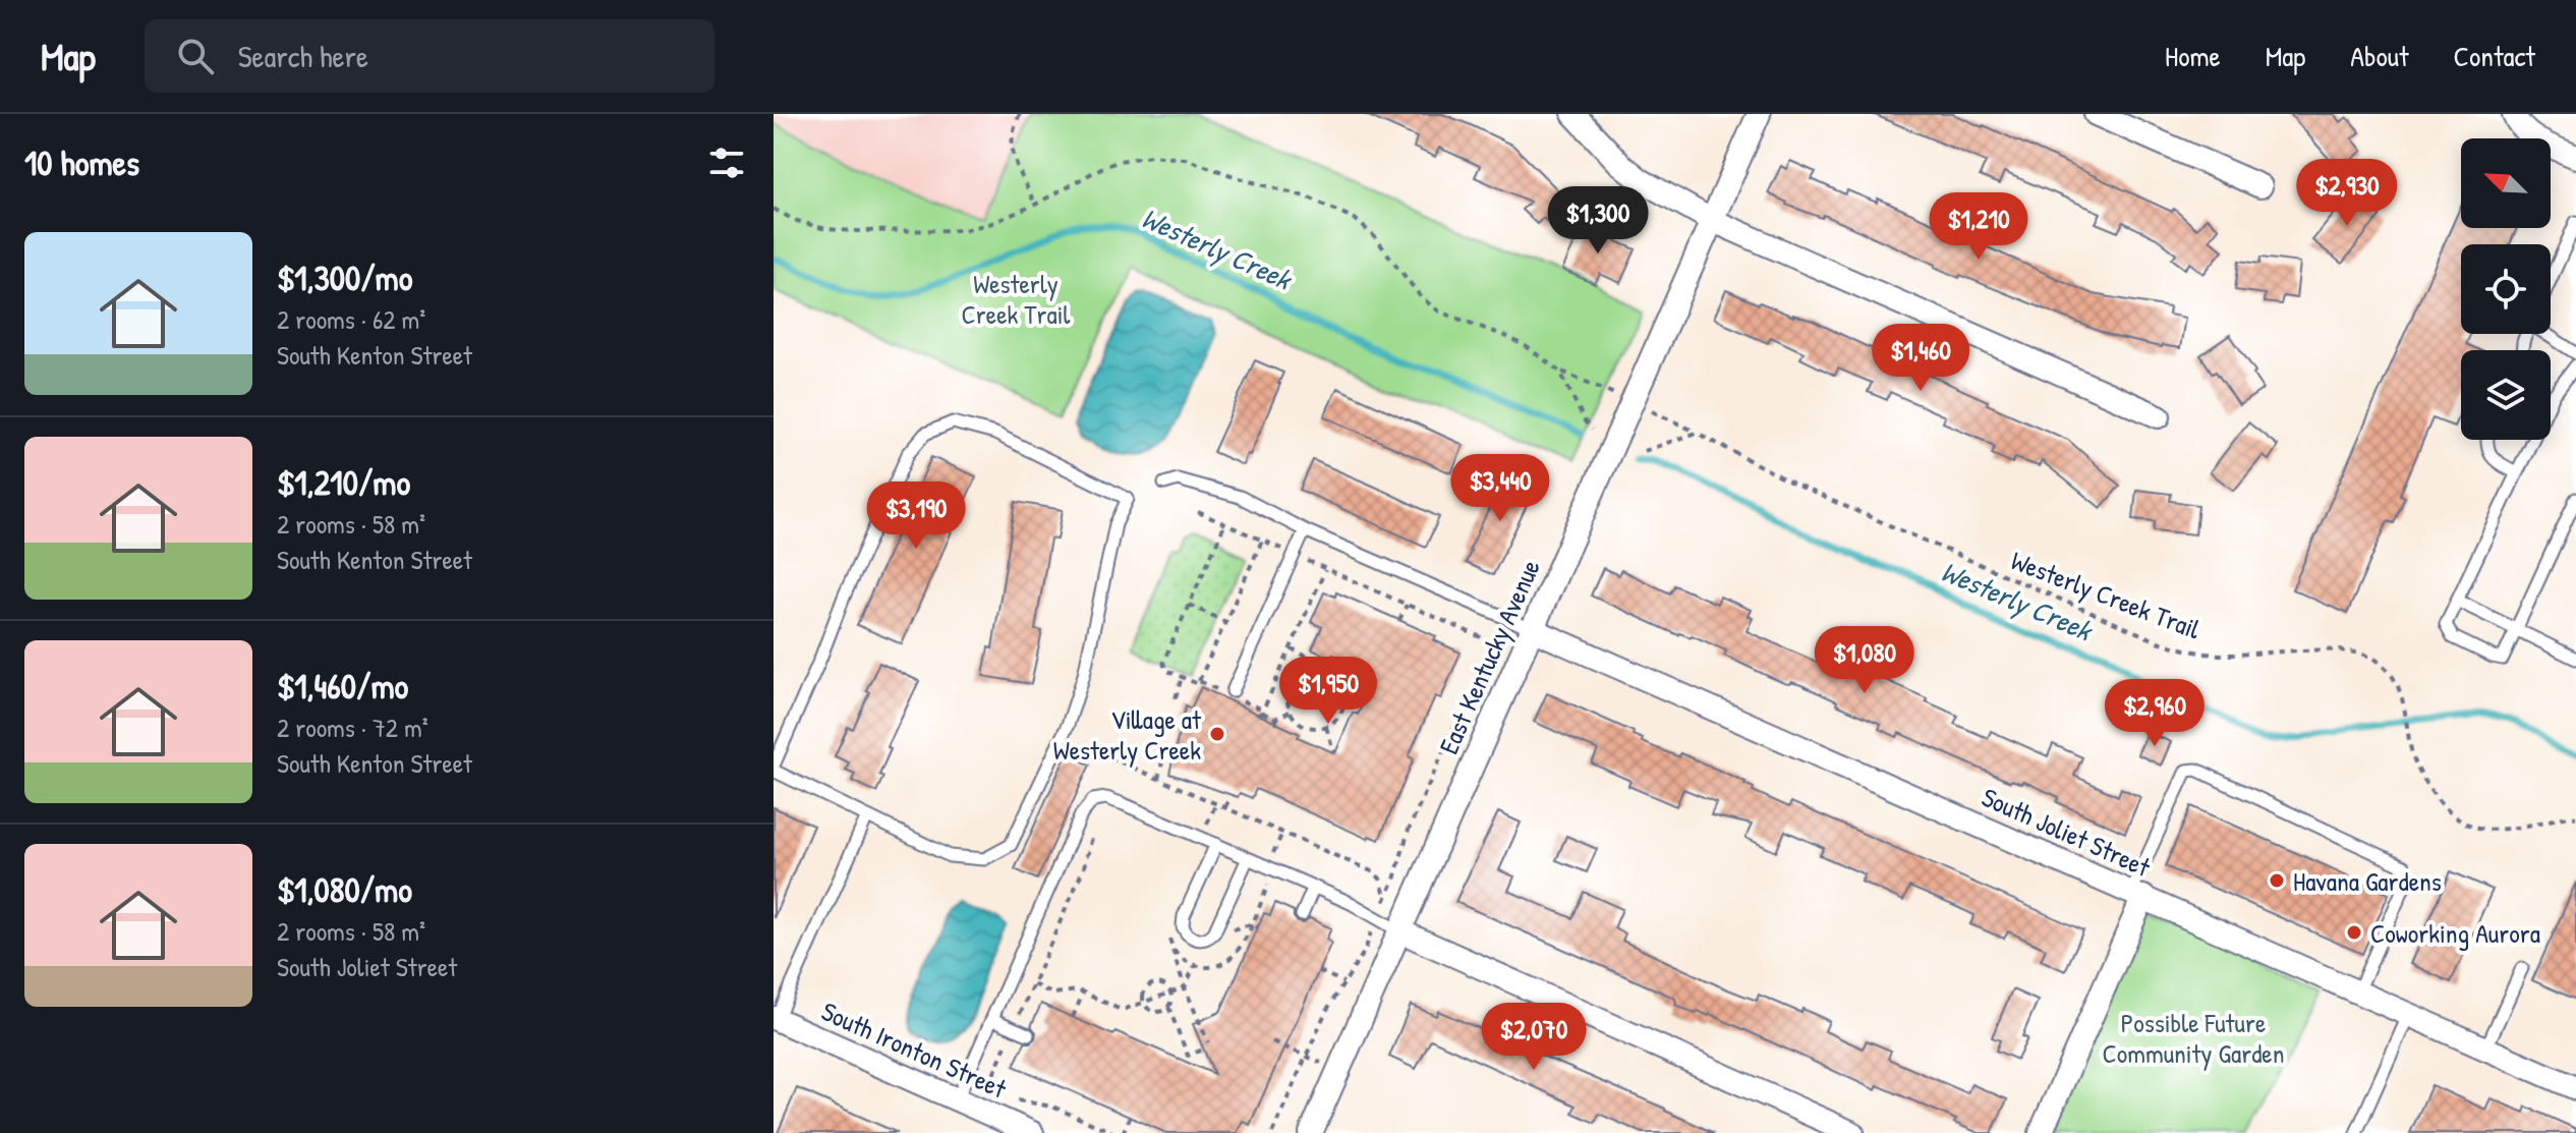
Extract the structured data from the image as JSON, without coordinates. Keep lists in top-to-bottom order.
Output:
{
  "streets": {
    "street": ["East Kentucky Avenue", "South Joliet Street", "South Ironton Street"],
    "path": ["Westerly Creek Trail"]
  },
  "crossings": [
    ["East Kentucky Avenue", "South Joliet Street"]
  ],
  "water": ["Westerly Creek"],
  "parks": ["Westerly Creek Trail", "Possible Future Community Garden"],
  "places": ["Village at Westerly Creek", "Havana Gardens", "Coworking Aurora"],
  "north": "top left",
  "page": {
    "header": "Map",
    "search": "Search here",
    "nav": [
      "Home",
      "Map",
      "About",
      "Contact"
    ],
    "heading": "10 homes",
    "price": [
      "$2,930",
      "$1,300",
      "$1,210",
      "$1,460",
      "$3,440",
      "$3,190",
      "$1,080",
      "$1,950",
      "$2,960",
      "$2,070"
    ],
    "list": [
      {
        "name": "$1,300/mo",
        "note": "2 rooms · 62 m² · South Kenton Street"
      },
      {
        "name": "$1,210/mo",
        "note": "2 rooms · 58 m² · South Kenton Street"
      },
      {
        "name": "$1,460/mo",
        "note": "2 rooms · 72 m² · South Kenton Street"
      },
      {
        "name": "$1,080/mo",
        "note": "2 rooms · 58 m² · South Joliet Street"
      }
    ]
  }
}
